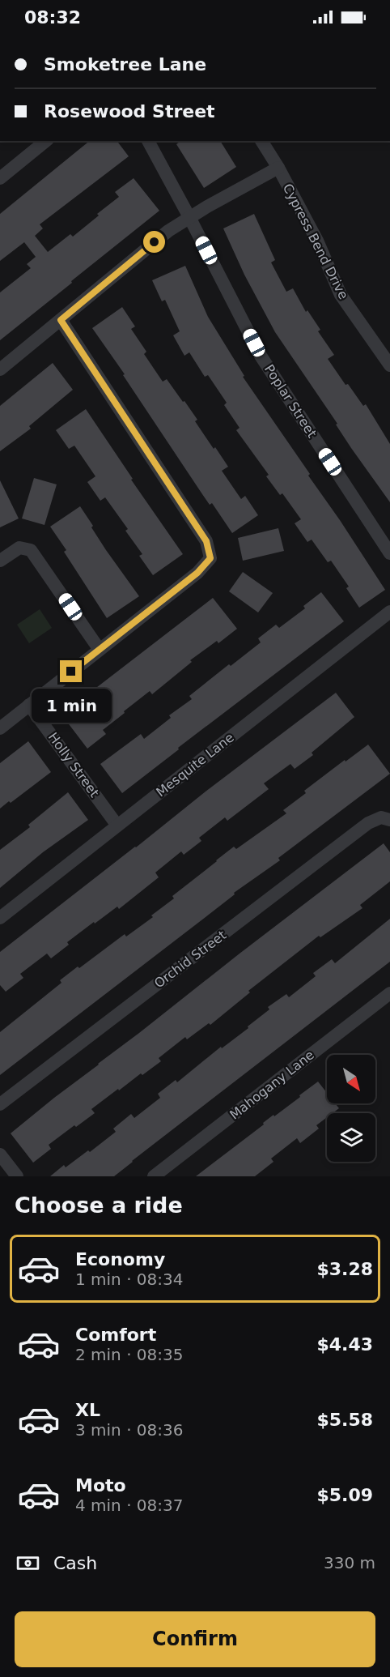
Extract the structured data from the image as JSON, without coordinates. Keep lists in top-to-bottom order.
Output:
{
  "streets": {
    "street": [
      "Cypress Bend Drive",
      "Poplar Street",
      "Holly Street",
      "Mesquite Lane",
      "Orchid Street",
      "Mahogany Lane"
    ]
  },
  "crossings": [
    ["Holly Street", "Mesquite Lane"]
  ],
  "north": "bottom right",
  "page": {
    "status": "08:32",
    "banner": ["Smoketree Lane", "Rosewood Street"],
    "bubble": "1 min",
    "heading": "Choose a ride",
    "list": [
      {
        "name": "Economy",
        "note": "1 min · 08:34",
        "value": "$3.28"
      },
      {
        "name": "Comfort",
        "note": "2 min · 08:35",
        "value": "$4.43"
      },
      {
        "name": "XL",
        "note": "3 min · 08:36",
        "value": "$5.58"
      },
      {
        "name": "Moto",
        "note": "4 min · 08:37",
        "value": "$5.09"
      }
    ],
    "pay": ["Cash", "330 m"],
    "buttons": "Confirm"
  }
}
